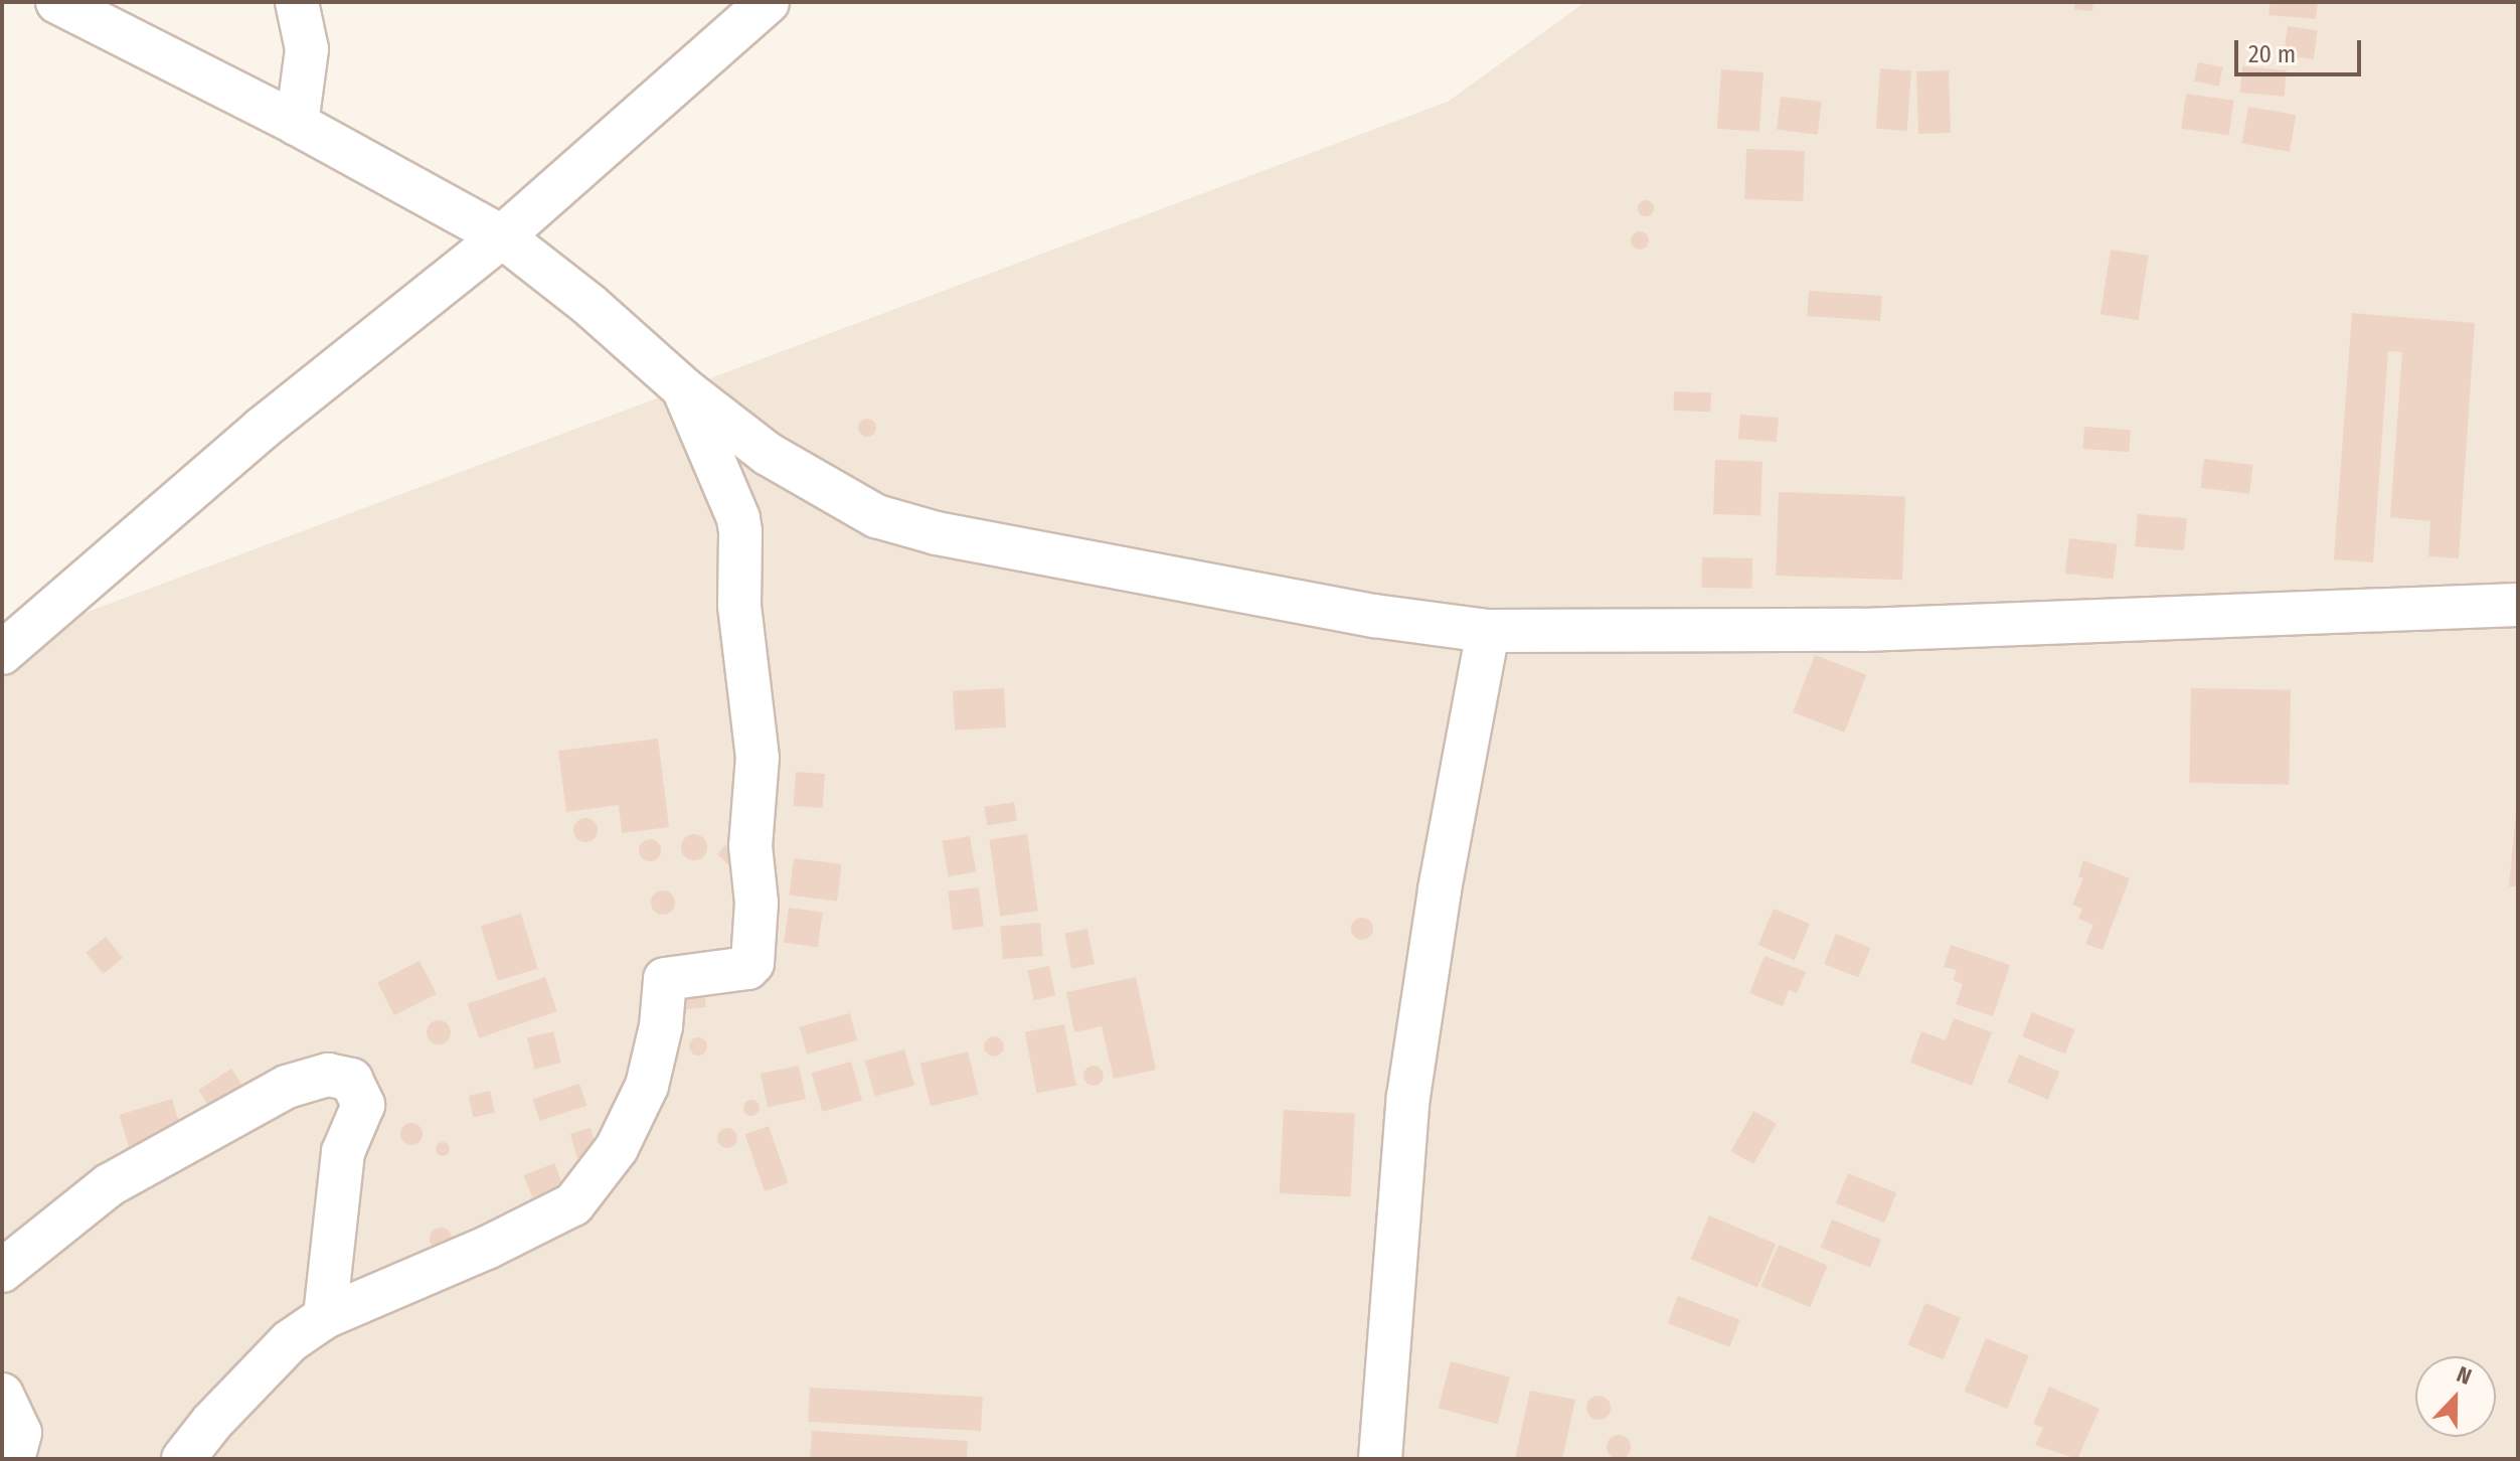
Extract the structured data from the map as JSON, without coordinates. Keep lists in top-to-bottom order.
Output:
{
  "scale_bar": "20 m",
  "north": "top"
}
